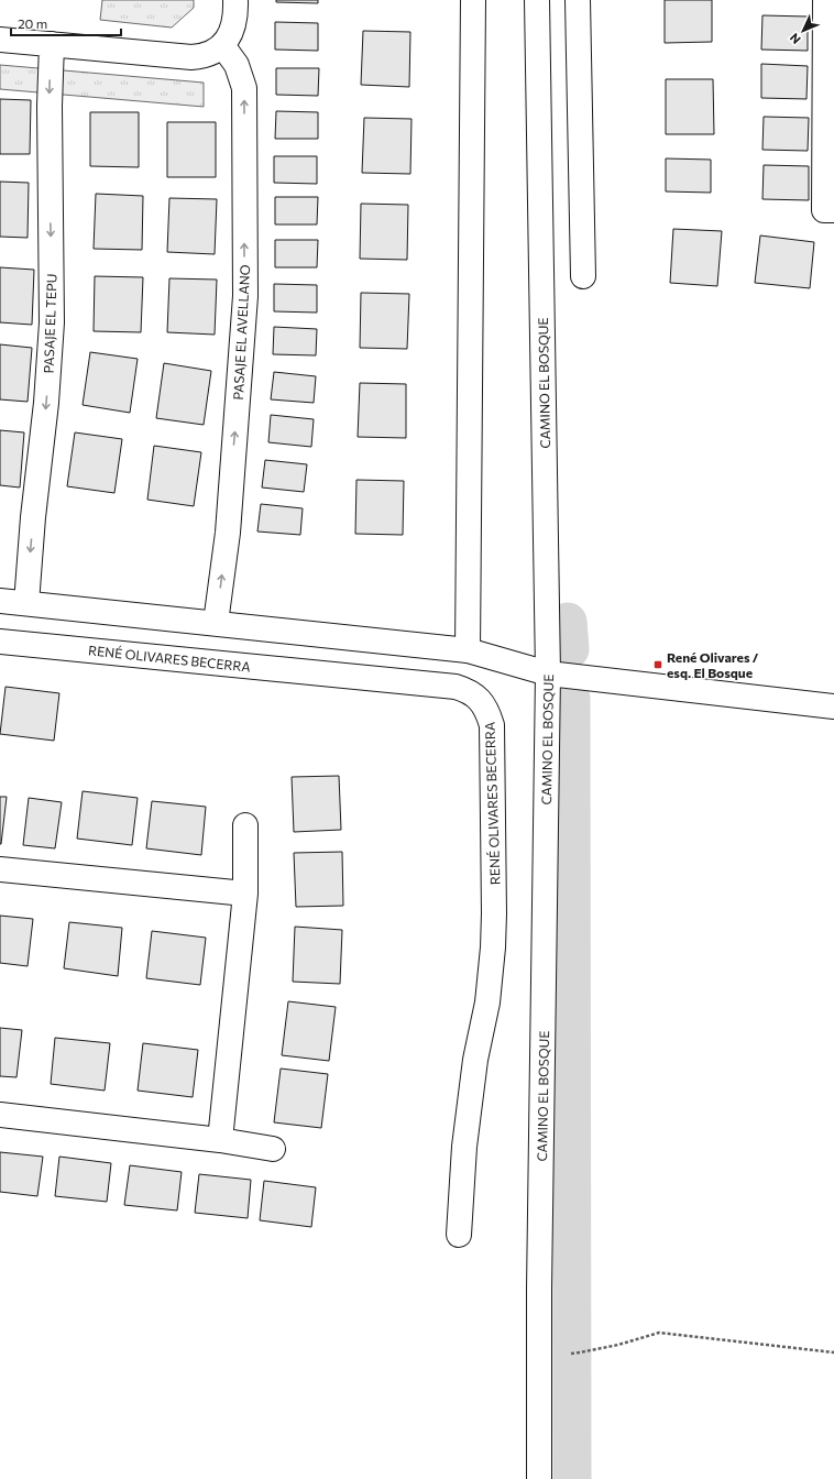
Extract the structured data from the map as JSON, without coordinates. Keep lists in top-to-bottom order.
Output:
{
  "streets": {
    "street": [
      "PASAJE EL TEPU",
      "PASAJE EL AVELLANO",
      "CAMINO EL BOSQUE",
      "RENÉ OLIVARES BECERRA"
    ]
  },
  "one_way": ["PASAJE EL TEPU", "PASAJE EL AVELLANO"],
  "places": {
    "transit": ["René Olivares / esq. El Bosque"]
  },
  "scale_bar": "20 m",
  "north": "bottom left"
}
